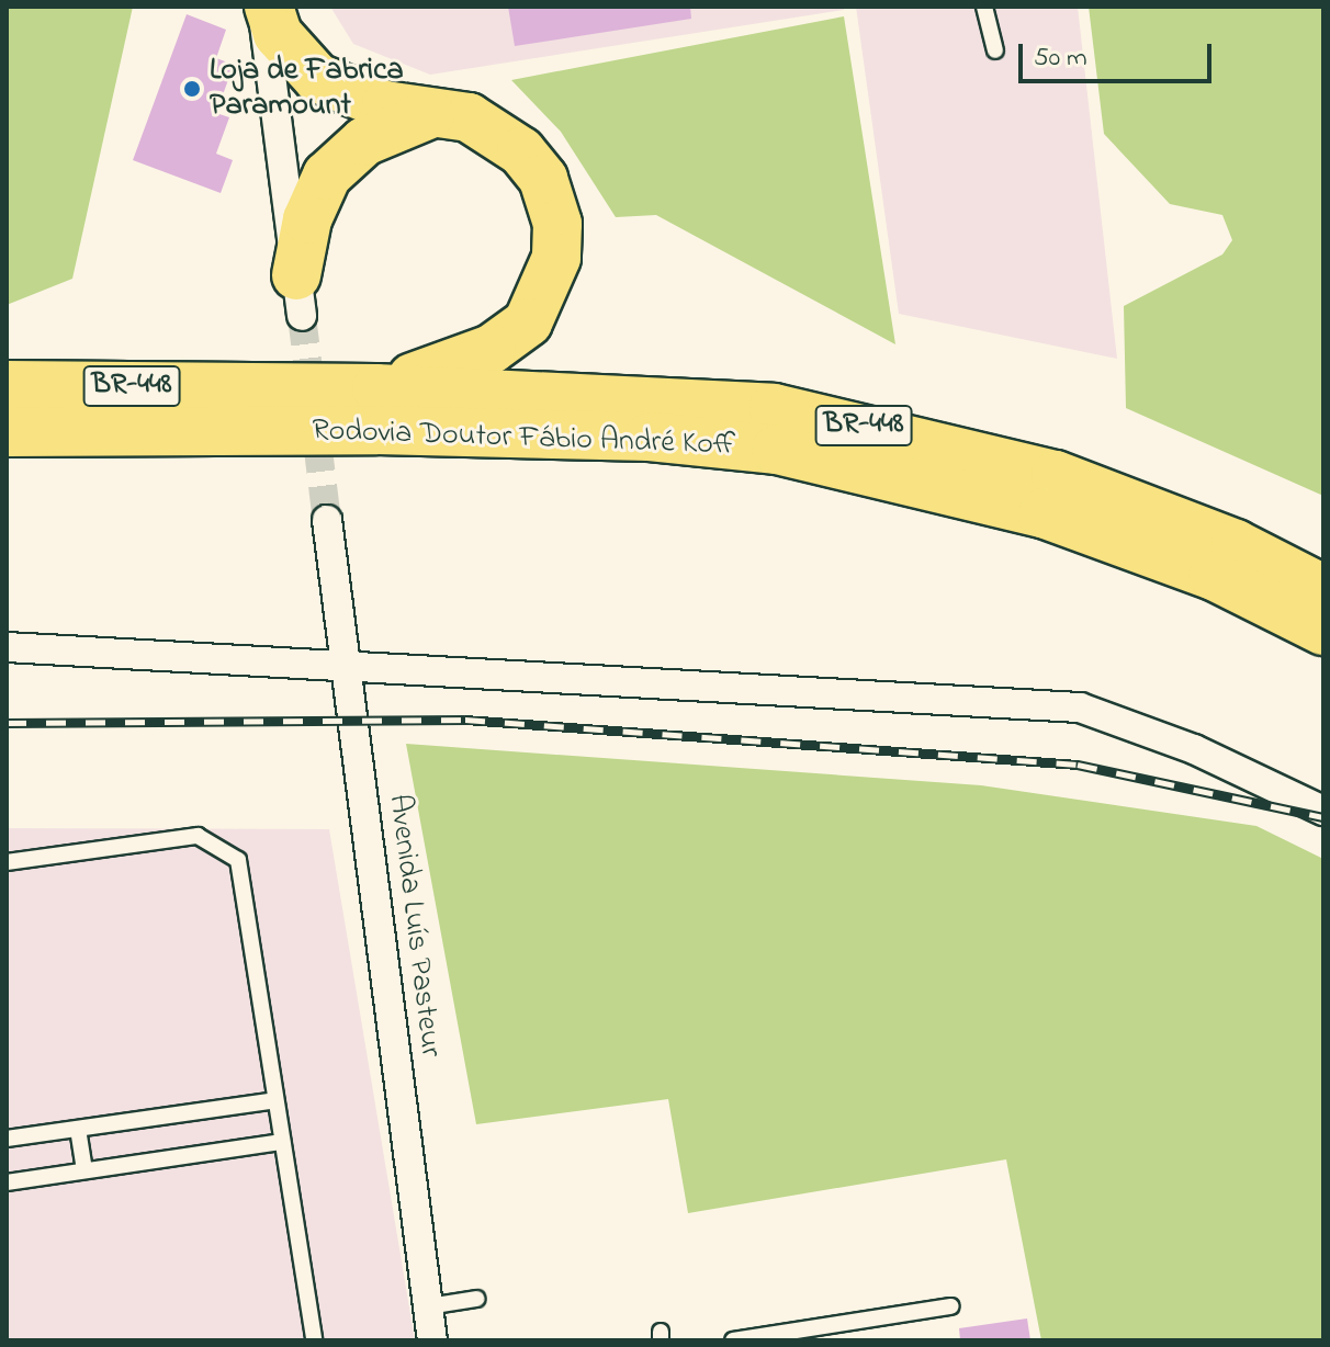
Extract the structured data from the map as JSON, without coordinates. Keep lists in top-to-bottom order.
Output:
{
  "streets": {
    "highway": ["BR-448", "Rodovia Doutor Fábio André Koff"],
    "street": ["Avenida Luís Pasteur"]
  },
  "places": ["Loja de Fabrica Paramount"],
  "scale_bar": "50 m"
}
